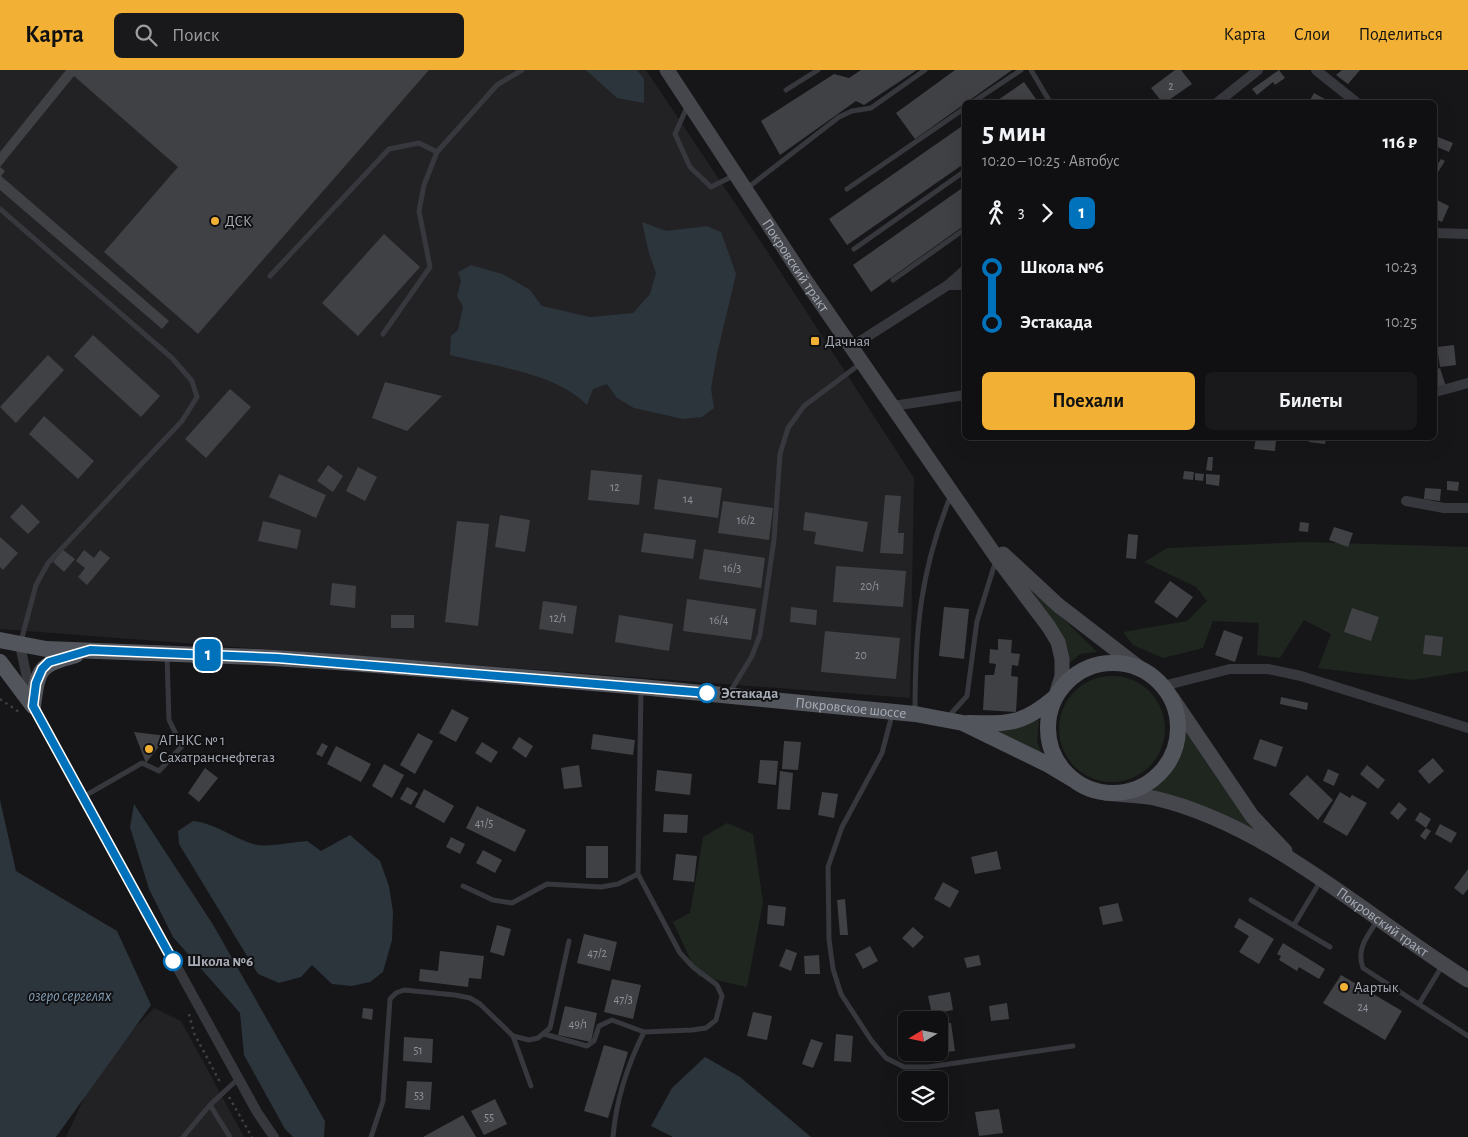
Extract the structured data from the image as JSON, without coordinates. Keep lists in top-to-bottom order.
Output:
{
  "streets": {
    "main road": ["Покровский тракт", "Покровское шоссе"]
  },
  "water": ["озеро сергелях"],
  "places": {
    "other": [
      "ДСК",
      "Эстакада",
      "АГНКС № 1 Сахатранснефтегаз",
      "Школа №6",
      "Аартык"
    ],
    "transit": ["Дачная"]
  },
  "lines": ["bus line 1"],
  "house_numbers": [
    "2",
    "12",
    "14",
    "16/2",
    "16/3",
    "20/1",
    "12/1",
    "16/4",
    "20",
    "41/5",
    "47/2",
    "47/3",
    "24",
    "49/1",
    "51",
    "53",
    "55"
  ],
  "north": "left",
  "page": {
    "header": "Карта",
    "search": "Поиск",
    "nav": ["Карта", "Слои", "Поделиться"],
    "on_map": "1",
    "heading": ["5 мин", "10:20 – 10:25 · Автобус", "116 ₽"],
    "legs": ["3", "1"],
    "list": [
      {
        "name": "Школа №6",
        "value": "10:23"
      },
      {
        "name": "Эстакада",
        "value": "10:25"
      }
    ],
    "buttons": ["Поехали", "Билеты"]
  }
}
